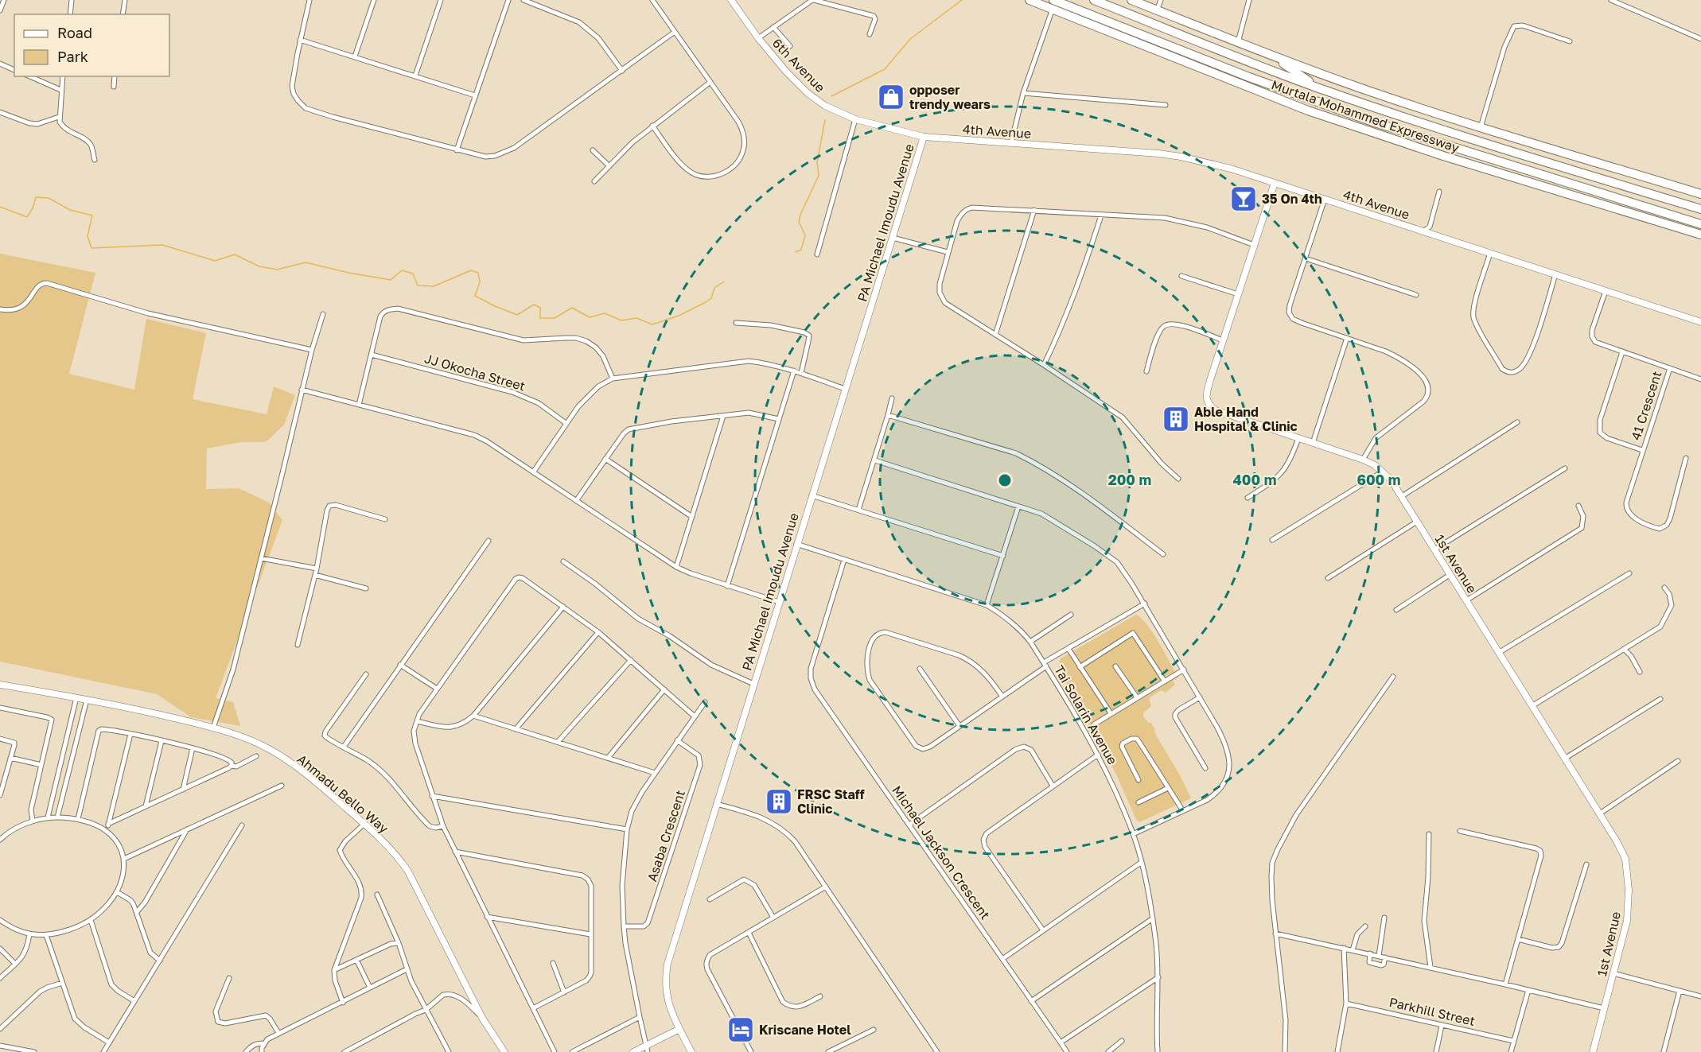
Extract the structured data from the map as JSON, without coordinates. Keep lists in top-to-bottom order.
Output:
{
  "streets": {
    "highway": ["Murtala Mohammed Expressway"],
    "street": [
      "6th Avenue",
      "4th Avenue",
      "PA Michael Imoudu Avenue",
      "JJ Okocha Street",
      "41 Crescent",
      "1st Avenue",
      "Tai Solarin Avenue",
      "Ahmadu Bello Way",
      "Asaba Crescent",
      "Michael Jackson Crescent",
      "Parkhill Street"
    ]
  },
  "crossings": [
    ["6th Avenue", "4th Avenue"],
    ["6th Avenue", "PA Michael Imoudu Avenue"],
    ["4th Avenue", "PA Michael Imoudu Avenue"],
    ["4th Avenue", "41 Crescent"],
    ["4th Avenue", "1st Avenue"],
    ["PA Michael Imoudu Avenue", "Tai Solarin Avenue"],
    ["Tai Solarin Avenue", "Michael Jackson Crescent"]
  ],
  "places": {
    "shop": ["opposer trendy wears"],
    "bar": ["35 On 4th"],
    "building": ["Able Hand Hospital & Clinic", "FRSC Staff Clinic"],
    "hotel": ["Kriscane Hotel"]
  },
  "legend": ["Road", "Park"],
  "rings": ["200 m", "400 m", "600 m"]
}
